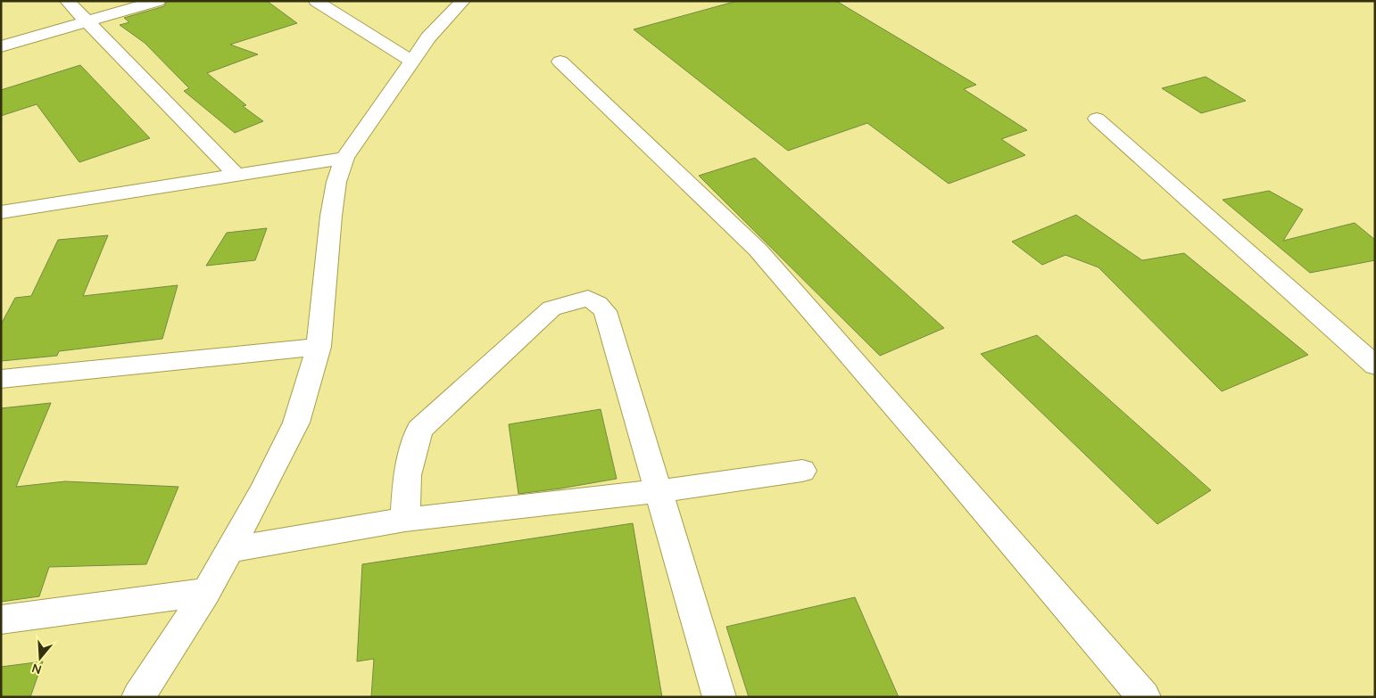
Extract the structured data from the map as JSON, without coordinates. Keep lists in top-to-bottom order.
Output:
{
  "north": "bottom"
}
